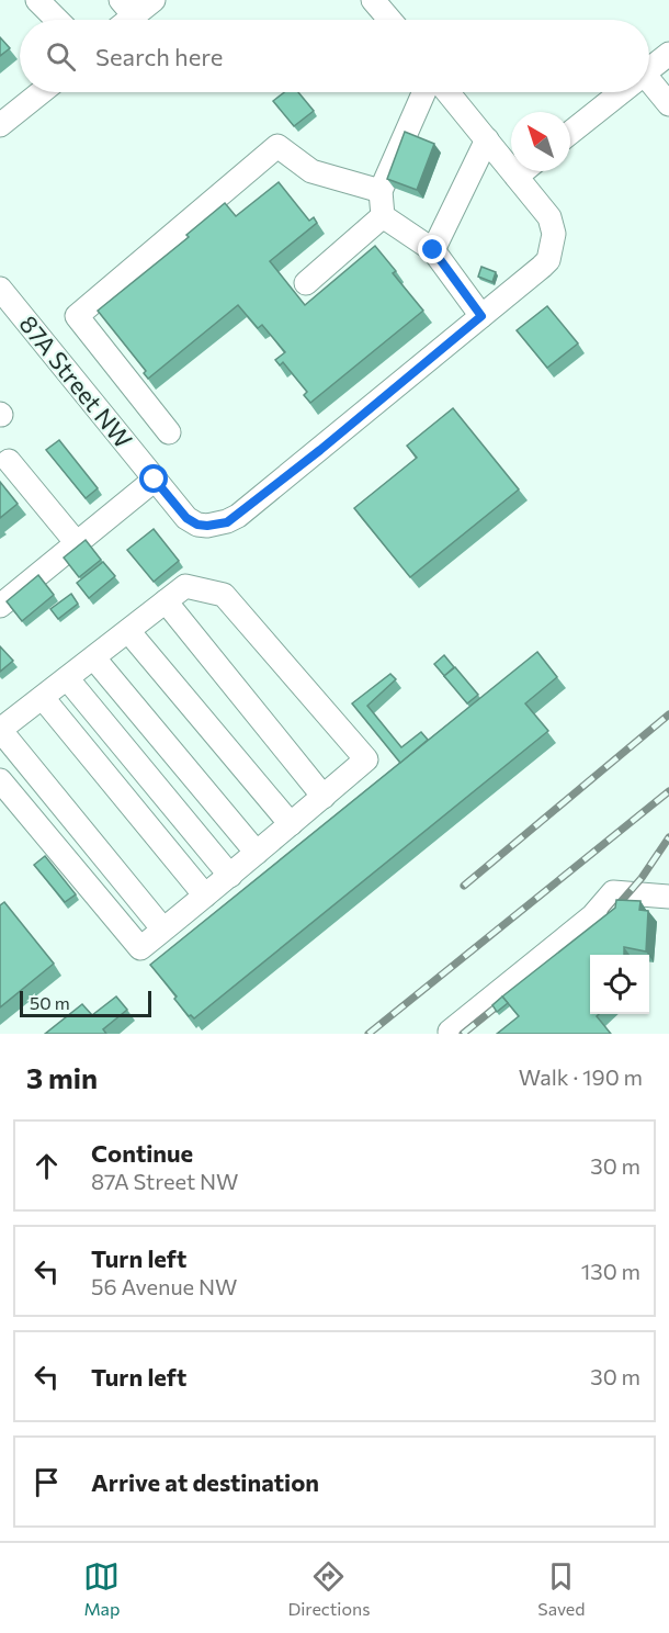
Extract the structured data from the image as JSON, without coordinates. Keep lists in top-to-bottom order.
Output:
{
  "streets": {
    "street": ["87A Street NW"]
  },
  "scale_bar": "50 m",
  "north": "top left",
  "page": {
    "search": "Search here",
    "scale": "50 m",
    "heading": ["3 min", "Walk · 190 m"],
    "list": [
      ["Continue", "87A Street NW", "30 m"],
      ["Turn left", "56 Avenue NW", "130 m"],
      ["Turn left", "30 m"],
      "Arrive at destination"
    ],
    "nav": ["Map", "Directions", "Saved"]
  }
}
